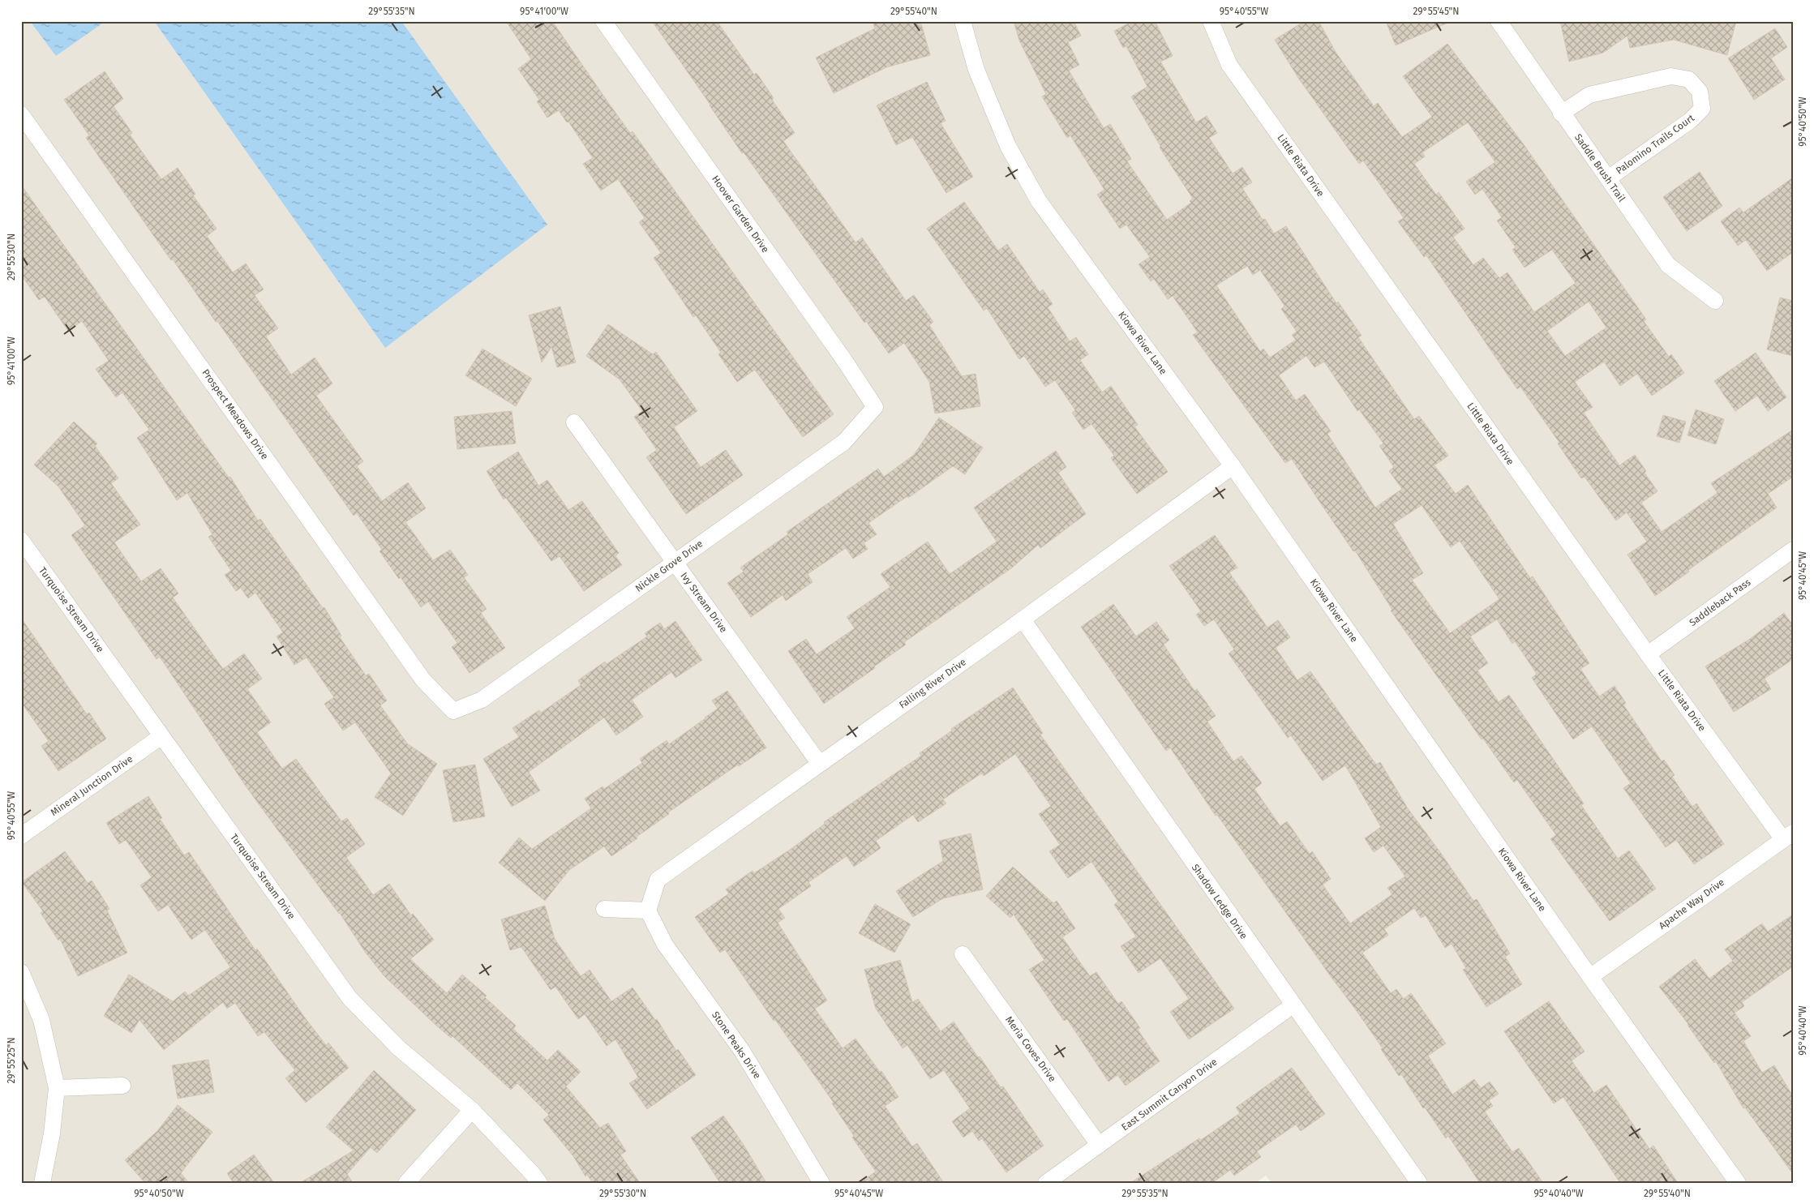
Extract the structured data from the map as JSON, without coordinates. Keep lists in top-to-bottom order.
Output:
{
  "streets": {
    "street": [
      "Palomino Trails Court",
      "Little Riata Drive",
      "Saddle Brush Trail",
      "Hoover Garden Drive",
      "Kiowa River Lane",
      "Prospect Meadows Drive",
      "Nickle Grove Drive",
      "Ivy Stream Drive",
      "Saddleback Pass",
      "Turquoise Stream Drive",
      "Falling River Drive",
      "Mineral Junction Drive",
      "Shadow Ledge Drive",
      "Apache Way Drive",
      "Stone Peaks Drive",
      "Meria Coves Drive",
      "East Summit Canyon Drive"
    ]
  },
  "crossings": [
    ["Palomino Trails Court", "Saddle Brush Trail"],
    ["Little Riata Drive", "Saddleback Pass"],
    ["Little Riata Drive", "Apache Way Drive"],
    ["Hoover Garden Drive", "Nickle Grove Drive"],
    ["Kiowa River Lane", "Falling River Drive"],
    ["Kiowa River Lane", "Apache Way Drive"],
    ["Prospect Meadows Drive", "Nickle Grove Drive"],
    ["Nickle Grove Drive", "Ivy Stream Drive"],
    ["Ivy Stream Drive", "Falling River Drive"],
    ["Turquoise Stream Drive", "Mineral Junction Drive"],
    ["Falling River Drive", "Shadow Ledge Drive"],
    ["Falling River Drive", "Stone Peaks Drive"],
    ["Shadow Ledge Drive", "East Summit Canyon Drive"],
    ["Meria Coves Drive", "East Summit Canyon Drive"]
  ],
  "coordinates": [
    "29°55'35\"N",
    "95°41'00\"W",
    "29°55'40\"N",
    "95°40'55\"W",
    "29°55'45\"N",
    "95°40'50\"W",
    "29°55'30\"N",
    "95°40'45\"W",
    "95°40'40\"W",
    "29°55'25\"N"
  ]
}
